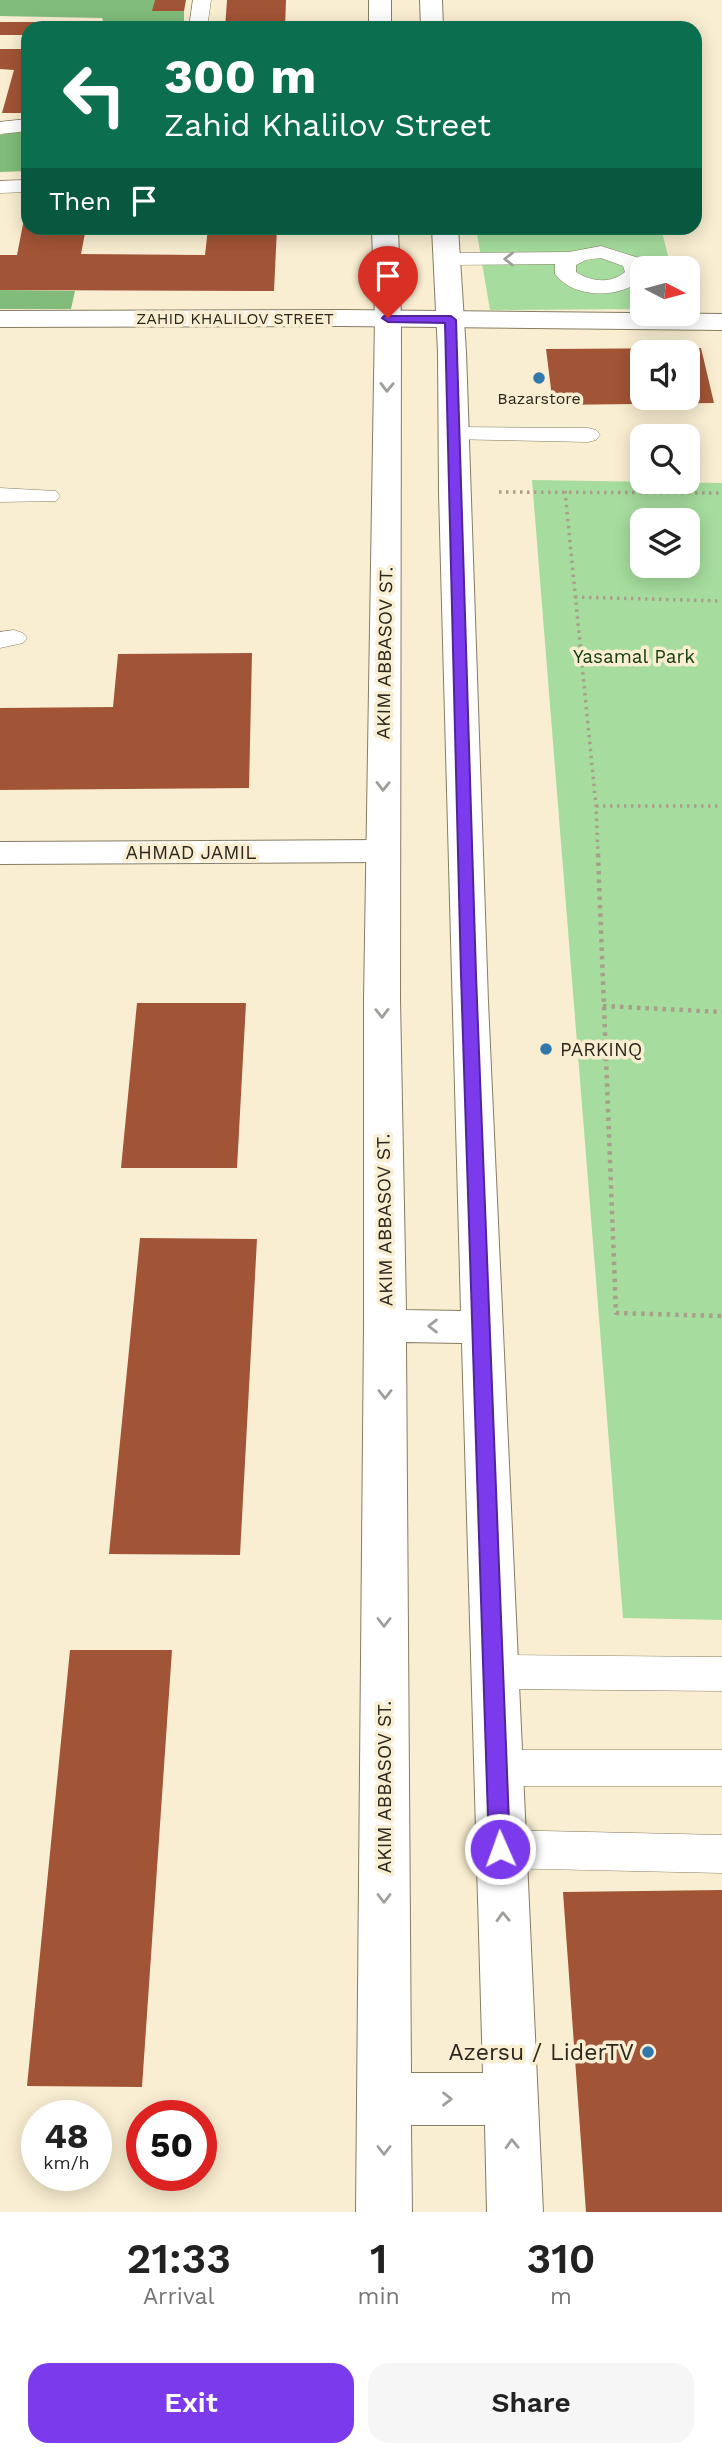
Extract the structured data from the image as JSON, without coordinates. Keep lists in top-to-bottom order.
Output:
{
  "streets": {
    "main road": ["ZAHID KHALILOV STREET", "AKIM ABBASOV ST.", "AHMAD JAMIL"]
  },
  "crossings": [
    ["ZAHID KHALILOV STREET", "AKIM ABBASOV ST."],
    ["AKIM ABBASOV ST.", "AHMAD JAMIL"]
  ],
  "parks": ["Yasamal Park"],
  "places": ["Bazarstore", "PARKINQ", "Azersu / LiderTV"],
  "north": "right",
  "page": {
    "turn": ["300 m", "Zahid Khalilov Street"],
    "then": "Then",
    "speed": "48 km/h",
    "limit": "50",
    "eta": [
      "21:33",
      "Arrival",
      "1",
      "min",
      "310",
      "m"
    ],
    "buttons": ["Exit", "Share"]
  }
}
